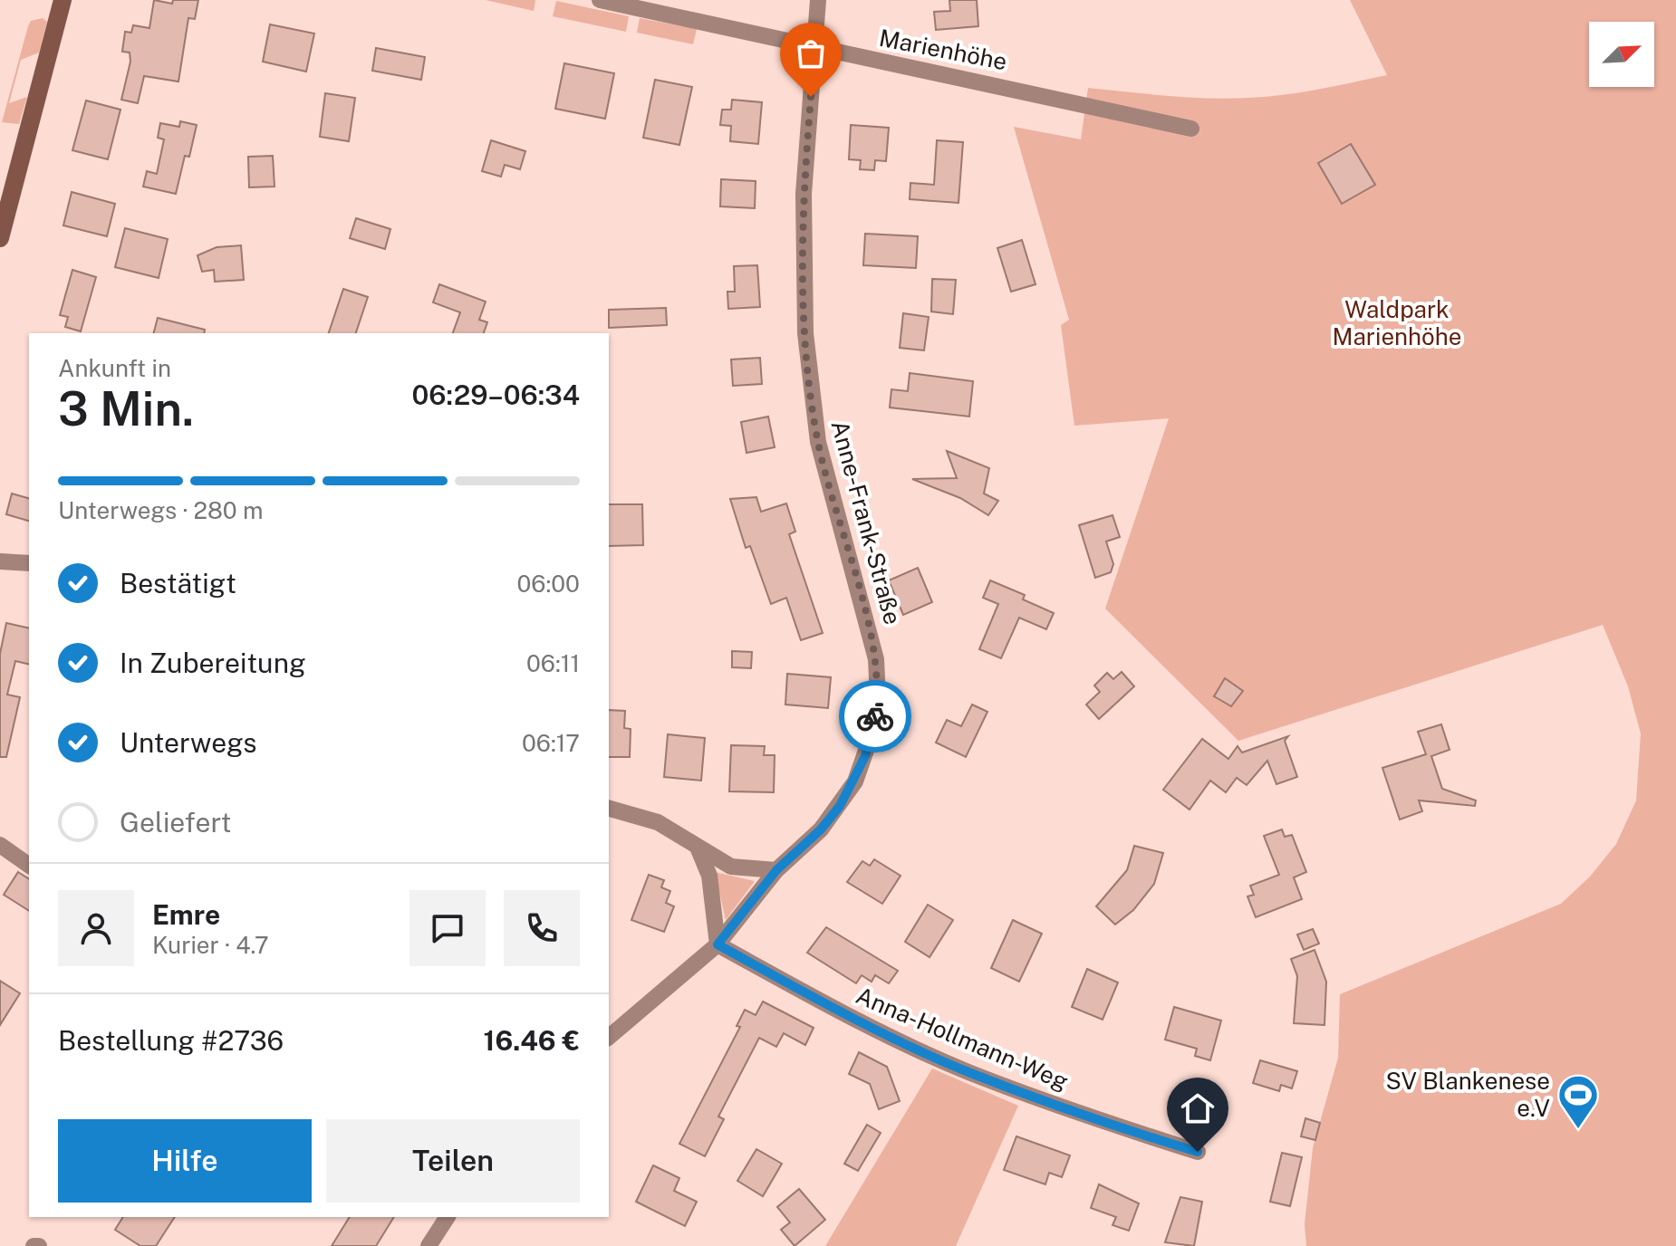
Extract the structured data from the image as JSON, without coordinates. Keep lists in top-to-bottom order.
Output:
{
  "streets": {
    "street": ["Marienhöhe", "Anne-Frank-Straße", "Anna-Hollmann-Weg"]
  },
  "crossings": [
    ["Marienhöhe", "Anne-Frank-Straße"],
    ["Anne-Frank-Straße", "Anna-Hollmann-Weg"]
  ],
  "parks": ["Waldpark Marienhöhe"],
  "places": {
    "sports": ["SV Blankenese e.V"]
  },
  "north": "top right",
  "page": {
    "heading": ["3 Min.", "Ankunft in", "06:29–06:34"],
    "panel": [
      "Emre",
      "Kurier · 4.7",
      "Bestellung #2736",
      "16.46 €"
    ],
    "bar": "Unterwegs · 280 m",
    "list": [
      ["Bestätigt", "06:00"],
      ["In Zubereitung", "06:11"],
      ["Unterwegs", "06:17"],
      "Geliefert"
    ],
    "buttons": ["Hilfe", "Teilen"]
  }
}
